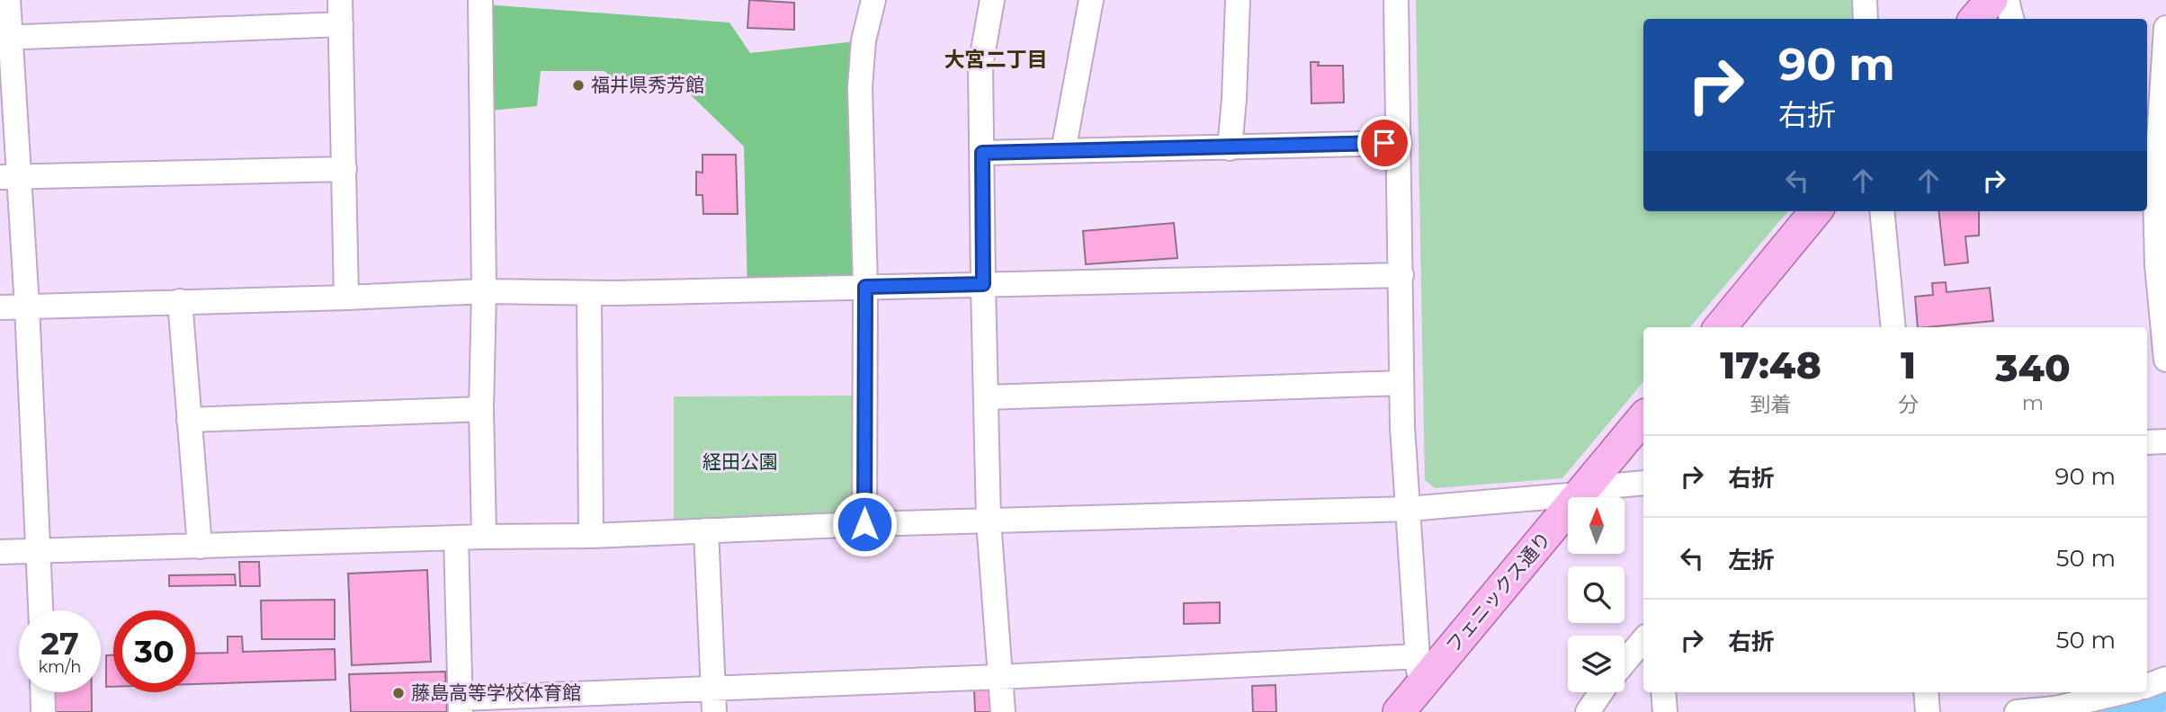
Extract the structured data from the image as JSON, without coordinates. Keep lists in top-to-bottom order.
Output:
{
  "streets": {
    "main road": ["フェニックス通り"]
  },
  "districts": ["大宮二丁目"],
  "parks": ["経田公園"],
  "places": ["福井県秀芳館", "藤島高等学校体育館"],
  "north": "top",
  "page": {
    "turn": ["90 m", "右折"],
    "eta": [
      "17:48",
      "到着",
      "1",
      "分",
      "340",
      "m"
    ],
    "list": [
      {
        "name": "右折",
        "value": "90 m"
      },
      {
        "name": "左折",
        "value": "50 m"
      },
      {
        "name": "右折",
        "value": "50 m"
      }
    ],
    "speed": "27 km/h",
    "limit": "30"
  }
}
